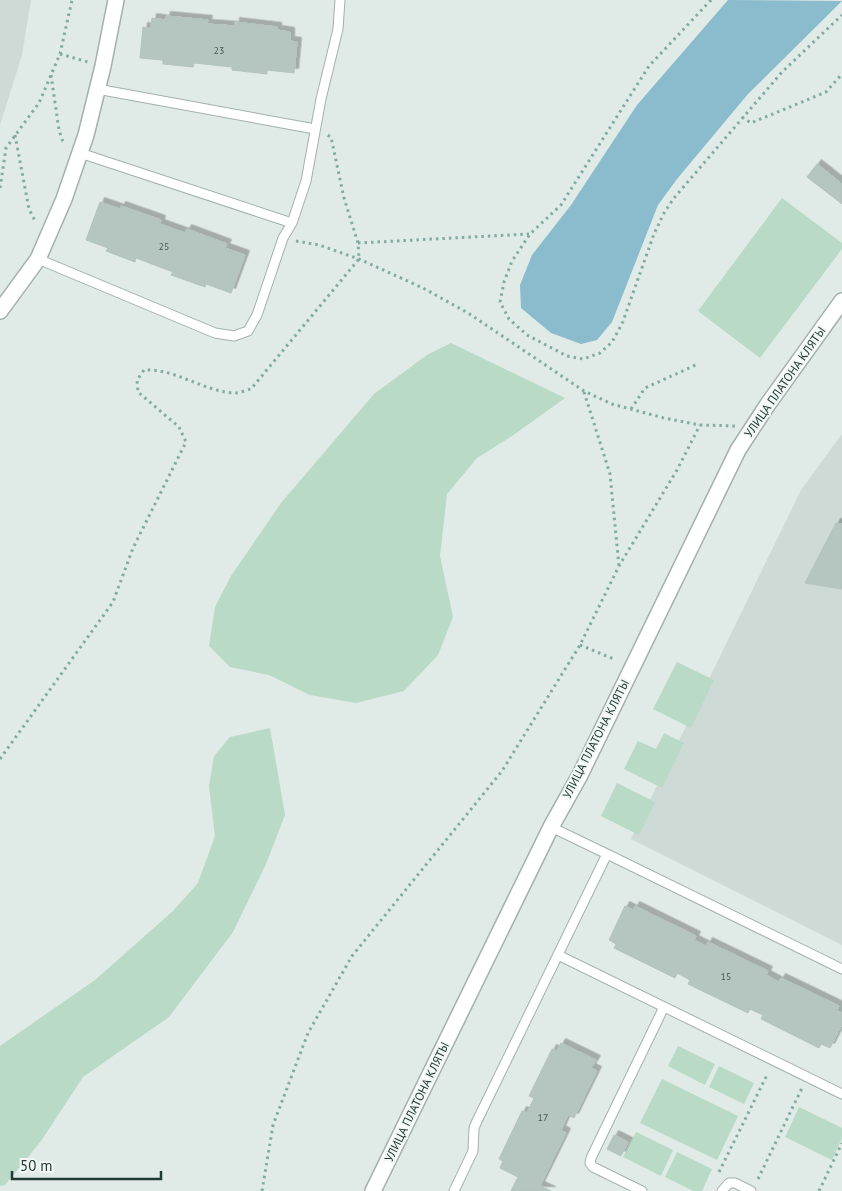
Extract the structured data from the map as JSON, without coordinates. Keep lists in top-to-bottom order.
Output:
{
  "streets": {
    "street": ["УЛИЦА ПЛАТОНА КЛЯТЫ"]
  },
  "house_numbers": [
    "23",
    "25",
    "15",
    "17"
  ],
  "scale_bar": "50 m"
}
